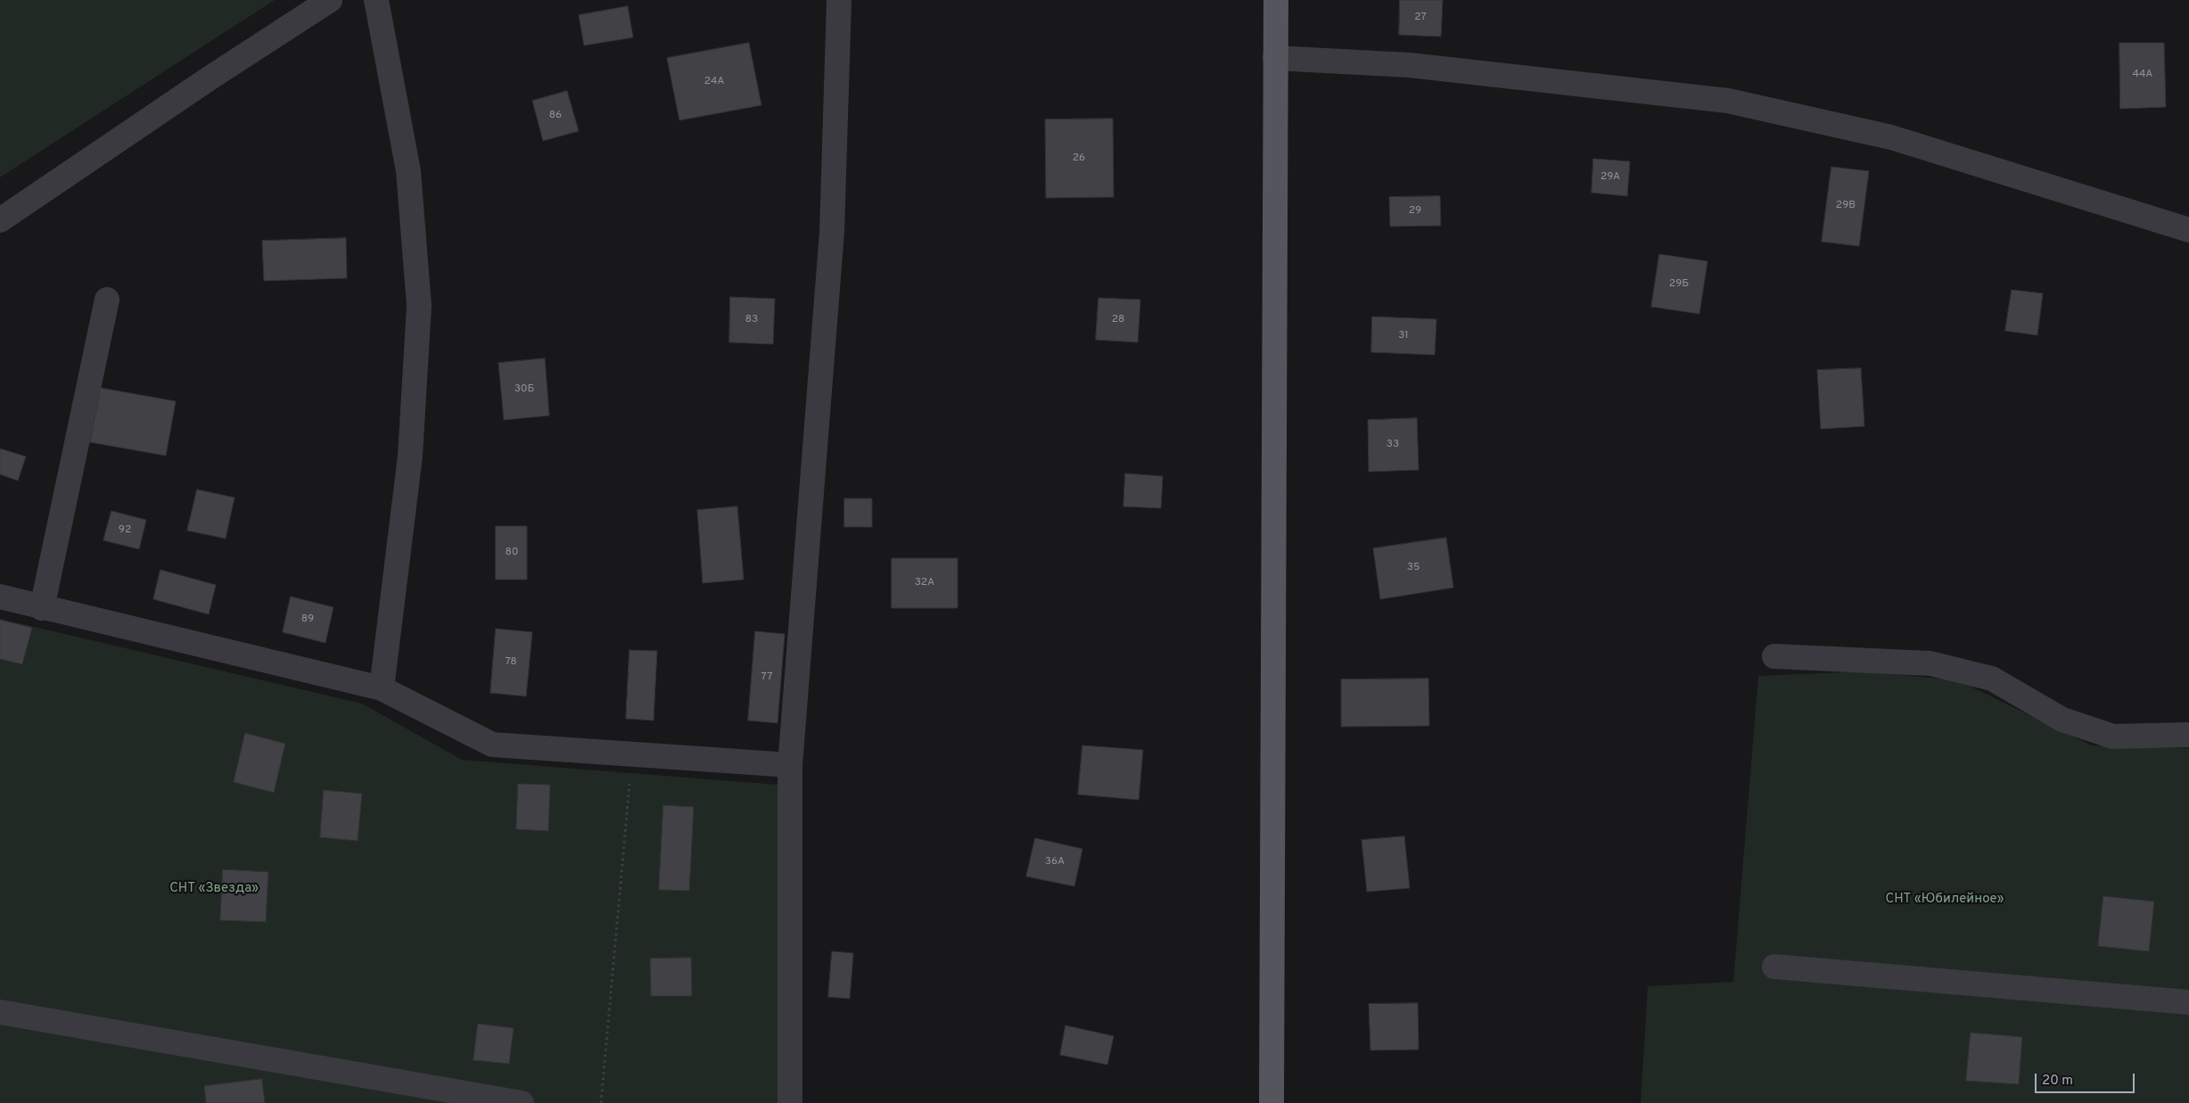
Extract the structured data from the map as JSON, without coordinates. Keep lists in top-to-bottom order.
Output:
{
  "parks": ["СНТ «Звезда»", "СНТ «Юбилейное»"],
  "house_numbers": [
    "27",
    "44А",
    "24А",
    "86",
    "26",
    "29А",
    "29В",
    "29",
    "29Б",
    "83",
    "28",
    "31",
    "30Б",
    "33",
    "92",
    "80",
    "35",
    "32А",
    "89",
    "78",
    "77",
    "36А"
  ],
  "scale_bar": "20 m"
}
